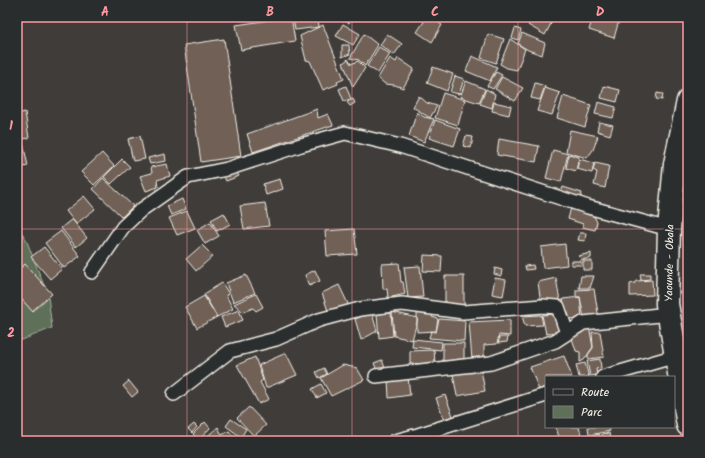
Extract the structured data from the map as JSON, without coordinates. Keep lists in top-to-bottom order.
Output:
{
  "streets": {
    "highway": ["Yaounde - Obala"]
  },
  "legend": ["Route", "Parc"],
  "grid": {
    "columns": [
      "A",
      "B",
      "C",
      "D"
    ],
    "rows": ["1", "2"]
  }
}
